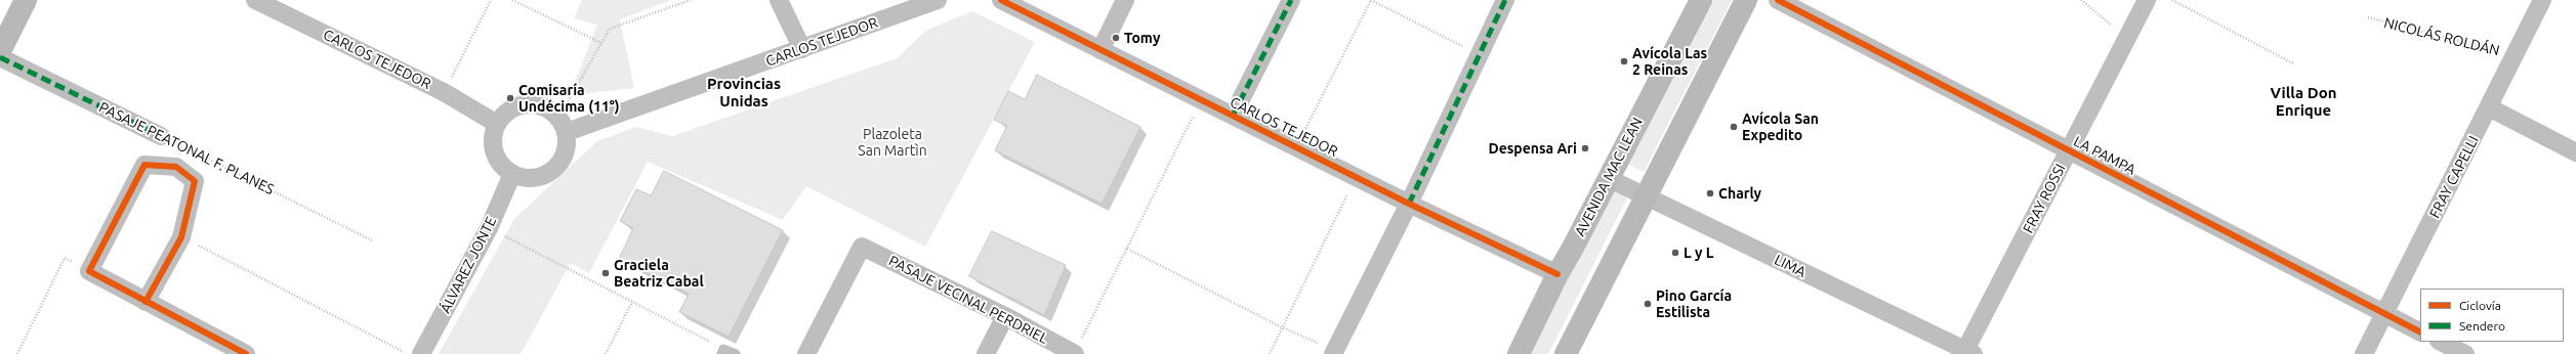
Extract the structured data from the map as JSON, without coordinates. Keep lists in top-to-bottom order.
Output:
{
  "streets": {
    "main road": ["AVENIDA MAC LEAN"],
    "street": [
      "CARLOS TEJEDOR",
      "PASAJE PEATONAL F. PLANES",
      "LA PAMPA",
      "FRAY CAPELLI",
      "FRAY ROSSI",
      "ÁLVAREZ JONTE",
      "LIMA",
      "PASAJE VECINAL PERDRIEL"
    ],
    "path": ["NICOLÁS ROLDÁN"]
  },
  "crossings": [
    ["NICOLÁS ROLDÁN", "FRAY CAPELLI"],
    ["CARLOS TEJEDOR", "AVENIDA MAC LEAN"],
    ["CARLOS TEJEDOR", "ÁLVAREZ JONTE"],
    ["LA PAMPA", "FRAY CAPELLI"],
    ["LA PAMPA", "FRAY ROSSI"],
    ["AVENIDA MAC LEAN", "LIMA"],
    ["FRAY ROSSI", "LIMA"]
  ],
  "districts": ["Provincias Unidas", "Villa Don Enrique"],
  "parks": ["Plazoleta San Martìn"],
  "places": [
    "Tomy",
    "Avícola Las 2 Reinas",
    "Comisaría Undécima (11°)",
    "Avícola San Expedito",
    "Despensa Ari",
    "Charly",
    "L y L",
    "Graciela Beatriz Cabal",
    "Pino García Estilista"
  ],
  "legend": ["Ciclovía", "Sendero"]
}
